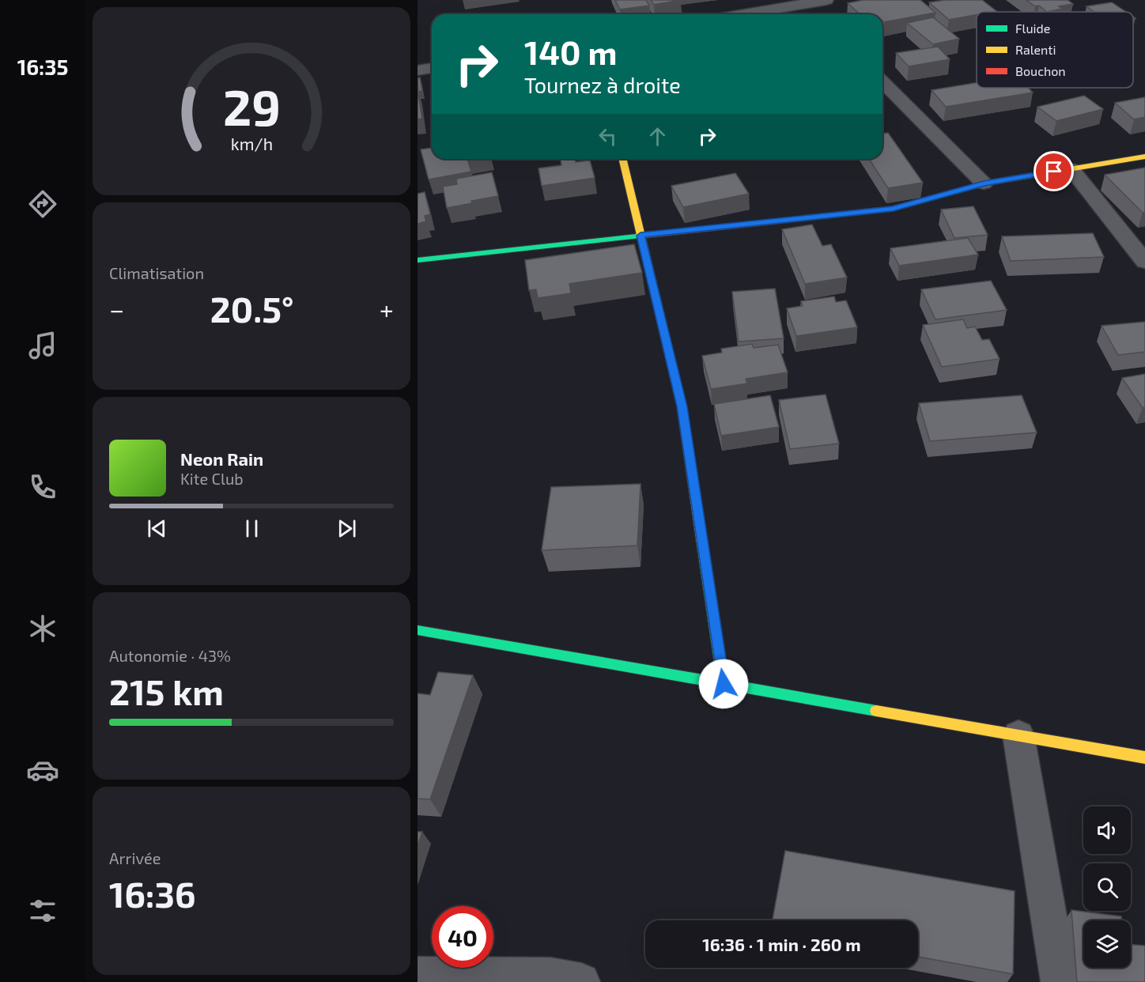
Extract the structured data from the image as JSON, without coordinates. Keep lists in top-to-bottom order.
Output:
{
  "legend": ["Fluide", "Ralenti", "Bouchon"],
  "page": {
    "tabs": "16:35",
    "turn": ["140 m", "Tournez à droite"],
    "tile": [
      "Climatisation",
      ["Autonomie · 43%", "215 km"],
      ["Arrivée", "16:36"]
    ],
    "heat": ["−", "20.5°", "+"],
    "song": ["Neon Rain", "Kite Club"],
    "limit": "40",
    "trip": "16:36 · 1 min · 260 m",
    "gauge": ["29", "km/h"]
  }
}
